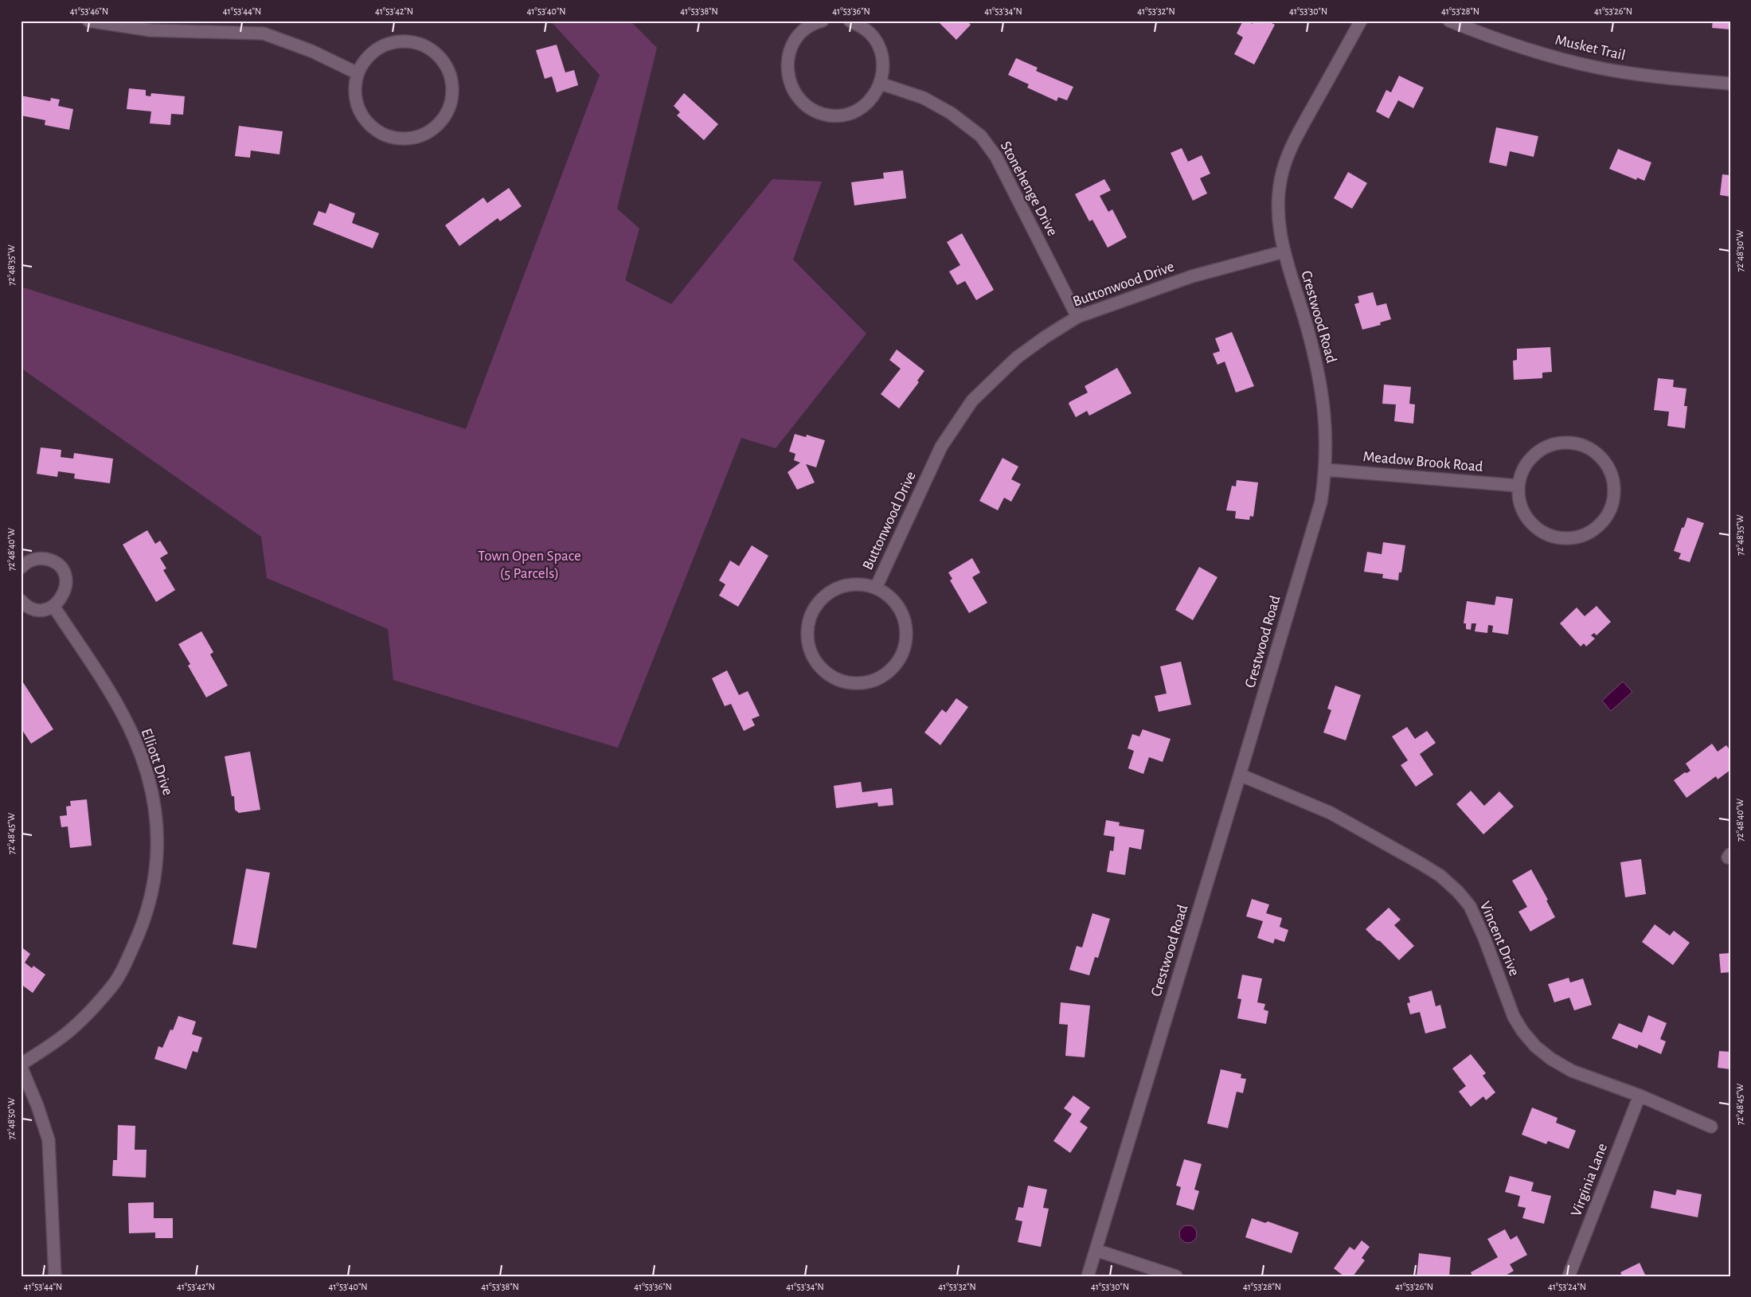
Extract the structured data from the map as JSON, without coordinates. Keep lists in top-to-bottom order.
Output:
{
  "streets": {
    "street": [
      "Musket Trail",
      "Stonehenge Drive",
      "Buttonwood Drive",
      "Crestwood Road",
      "Meadow Brook Road",
      "Elliott Drive",
      "Vincent Drive",
      "Virginia Lane"
    ]
  },
  "crossings": [
    ["Stonehenge Drive", "Buttonwood Drive"],
    ["Buttonwood Drive", "Crestwood Road"],
    ["Crestwood Road", "Meadow Brook Road"],
    ["Crestwood Road", "Vincent Drive"],
    ["Vincent Drive", "Virginia Lane"]
  ],
  "parks": ["Town Open Space (5 Parcels)"],
  "coordinates": [
    "41°53'46\"N",
    "41°53'44\"N",
    "41°53'42\"N",
    "41°53'40\"N",
    "41°53'38\"N",
    "41°53'36\"N",
    "41°53'34\"N",
    "41°53'32\"N",
    "41°53'30\"N",
    "41°53'28\"N",
    "41°53'26\"N",
    "72°48'30\"W",
    "72°48'35\"W",
    "72°48'40\"W",
    "72°48'45\"W",
    "72°48'50\"W",
    "41°53'24\"N"
  ]
}
